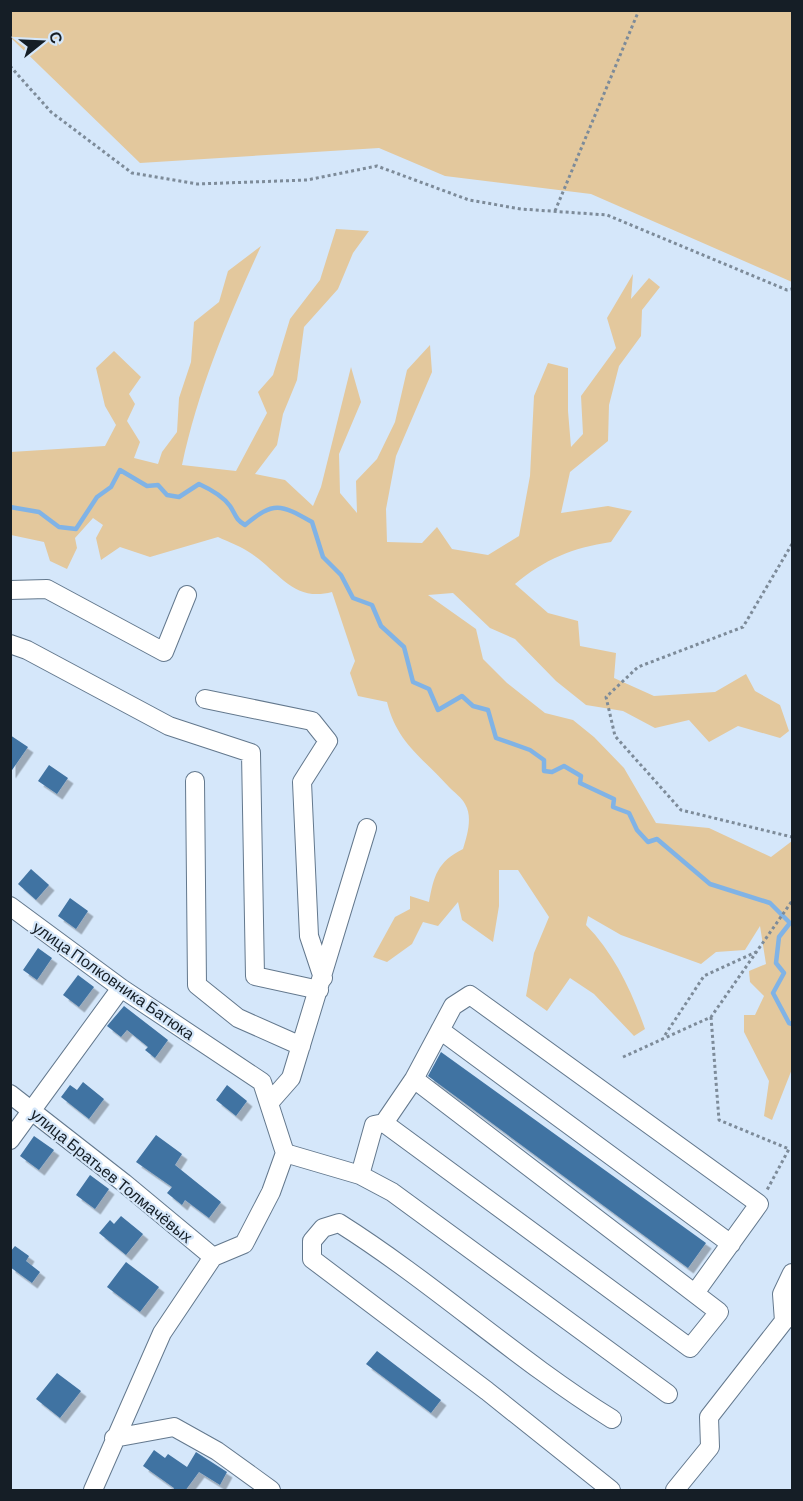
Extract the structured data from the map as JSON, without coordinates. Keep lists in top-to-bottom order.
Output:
{
  "streets": {
    "street": ["улица Полковника Батюка", "улица Братьев Толмачёвых"]
  },
  "north": "right"
}
